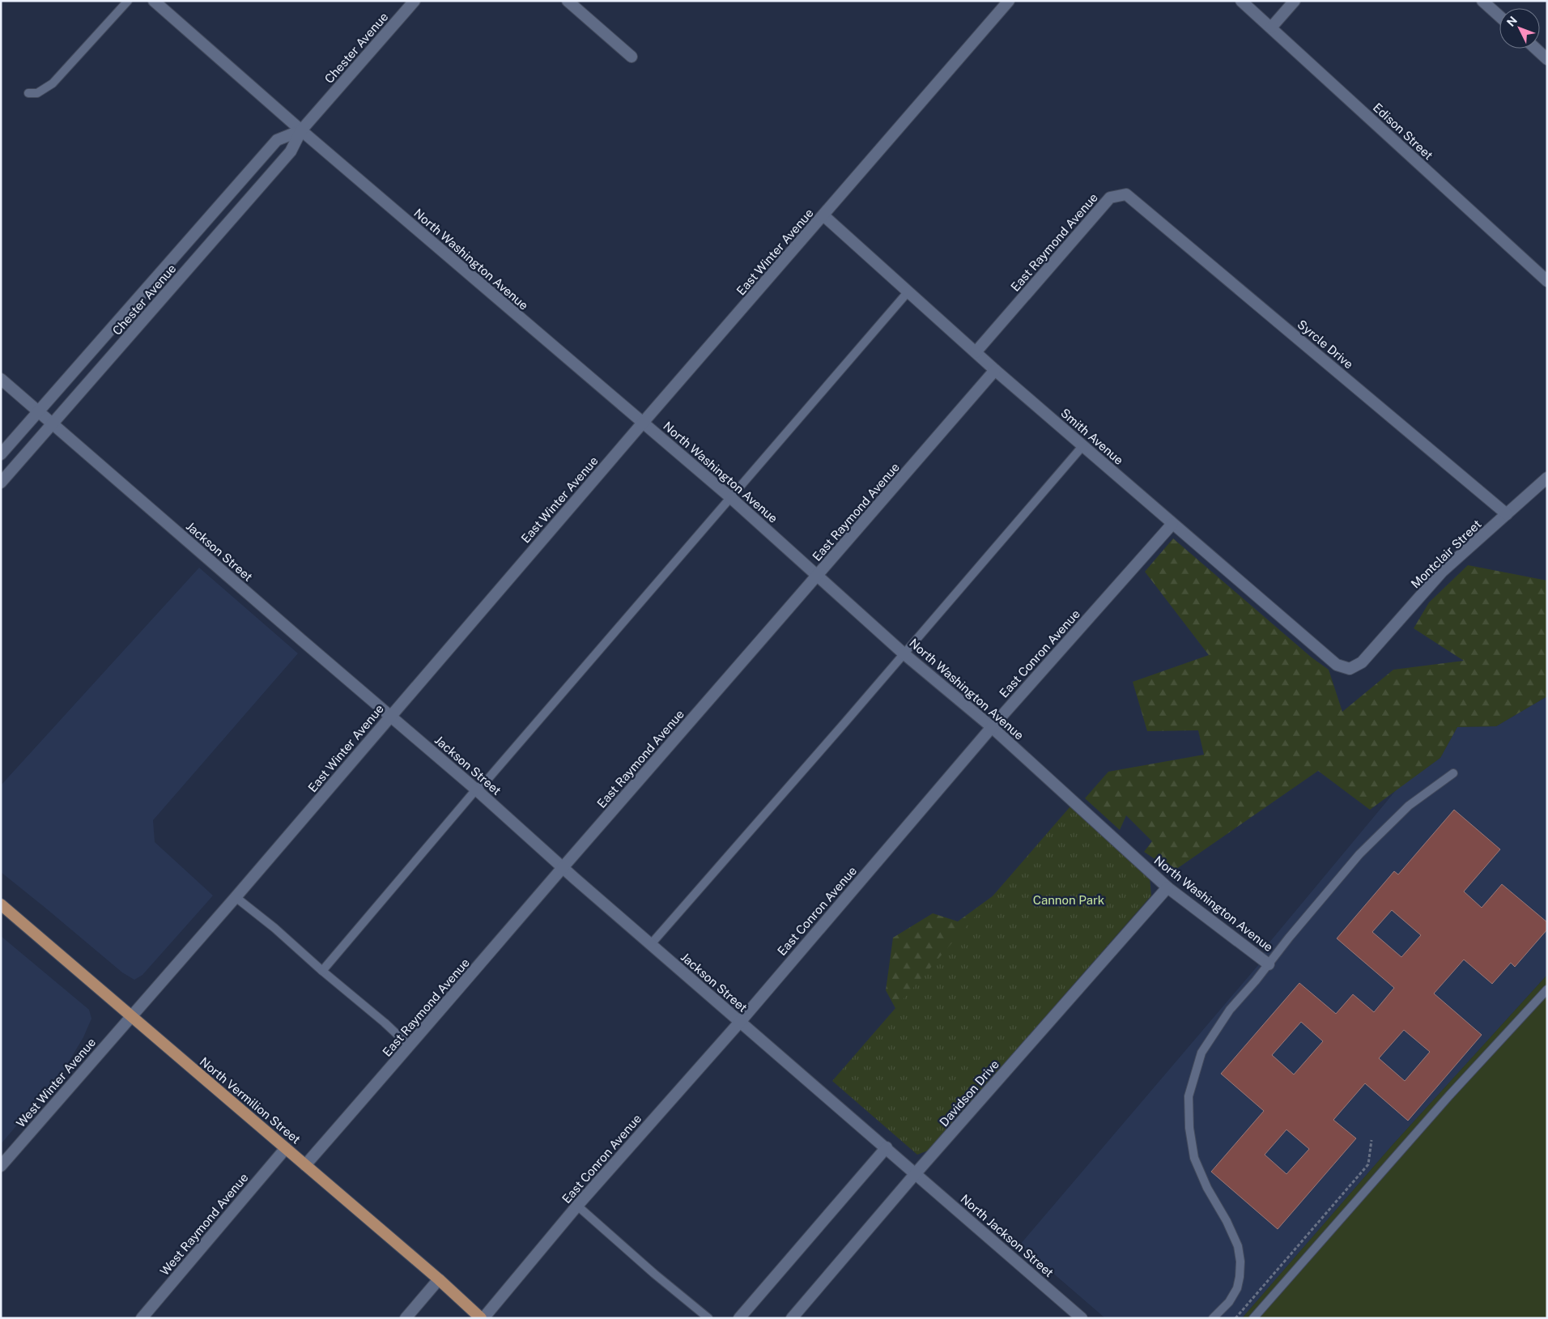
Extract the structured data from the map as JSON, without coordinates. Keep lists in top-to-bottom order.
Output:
{
  "streets": {
    "main road": ["North Vermilion Street"],
    "street": [
      "Chester Avenue",
      "Edison Street",
      "East Raymond Avenue",
      "East Winter Avenue",
      "North Washington Avenue",
      "Syrcle Drive",
      "Smith Avenue",
      "Jackson Street",
      "Montclair Street",
      "East Conron Avenue",
      "West Winter Avenue",
      "Davidson Drive",
      "West Raymond Avenue",
      "North Jackson Street"
    ]
  },
  "crossings": [
    ["Chester Avenue", "North Washington Avenue"],
    ["Chester Avenue", "Jackson Street"],
    ["East Raymond Avenue", "North Washington Avenue"],
    ["East Raymond Avenue", "Syrcle Drive"],
    ["East Raymond Avenue", "Smith Avenue"],
    ["East Raymond Avenue", "Jackson Street"],
    ["East Raymond Avenue", "North Vermilion Street"],
    ["East Winter Avenue", "North Washington Avenue"],
    ["East Winter Avenue", "Smith Avenue"],
    ["East Winter Avenue", "Jackson Street"],
    ["East Winter Avenue", "West Winter Avenue"],
    ["East Winter Avenue", "North Vermilion Street"],
    ["North Washington Avenue", "East Conron Avenue"],
    ["North Washington Avenue", "Davidson Drive"],
    ["Syrcle Drive", "Montclair Street"],
    ["Smith Avenue", "Montclair Street"],
    ["Smith Avenue", "East Conron Avenue"],
    ["Jackson Street", "East Conron Avenue"],
    ["Jackson Street", "Davidson Drive"],
    ["Jackson Street", "North Jackson Street"],
    ["East Conron Avenue", "North Vermilion Street"],
    ["West Winter Avenue", "North Vermilion Street"],
    ["Davidson Drive", "North Jackson Street"],
    ["North Vermilion Street", "West Raymond Avenue"]
  ],
  "parks": ["Cannon Park"],
  "north": "top left"
}
